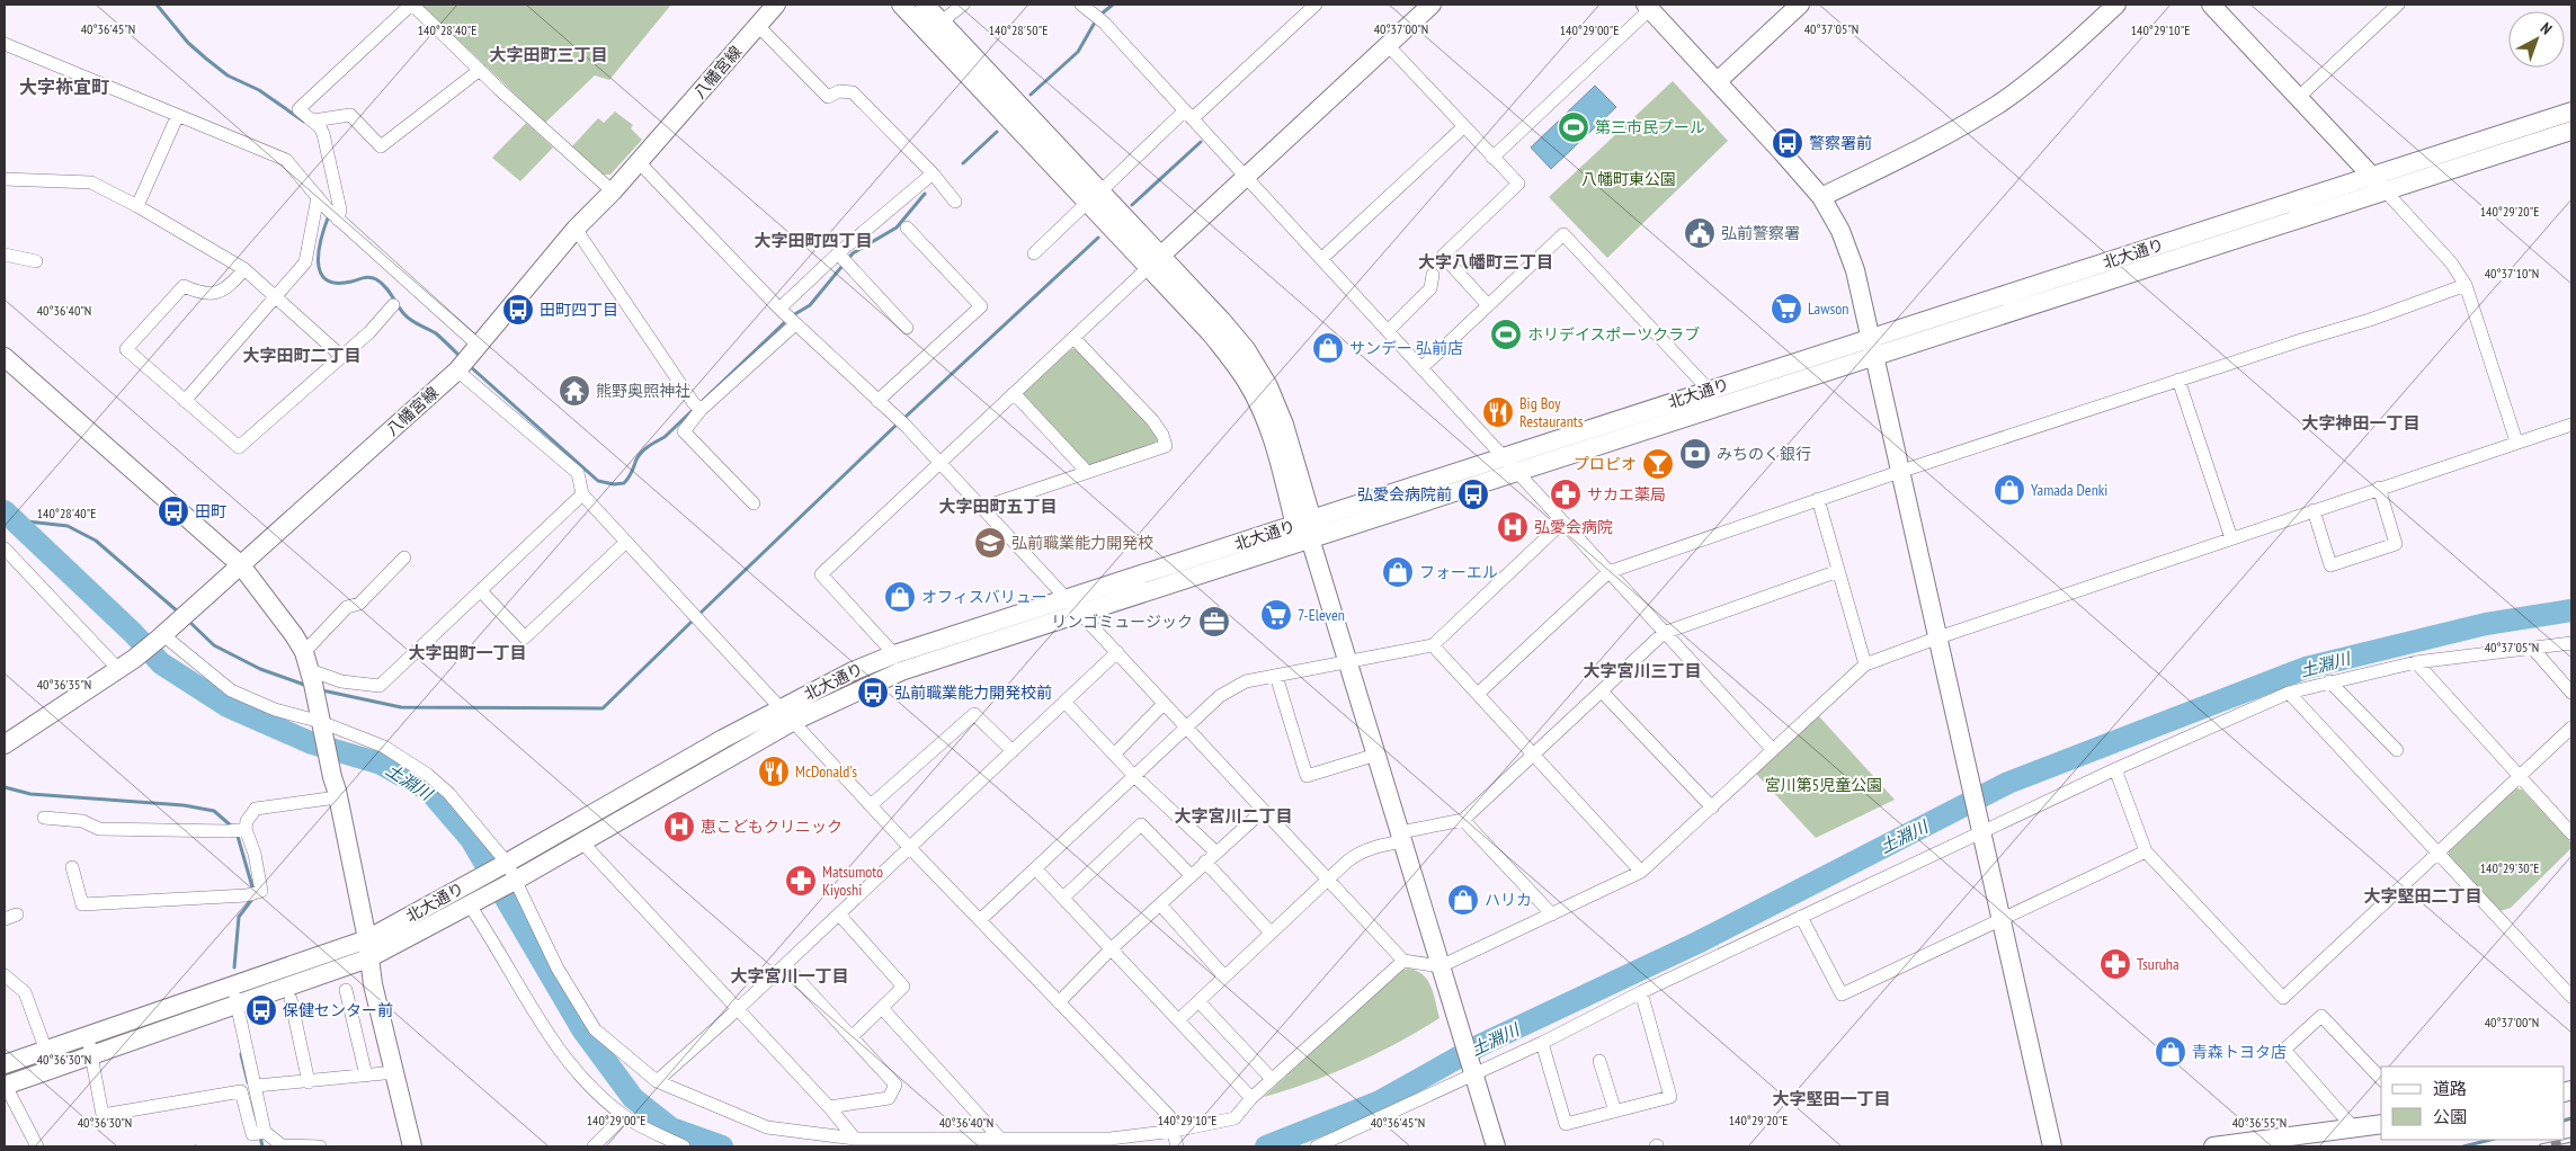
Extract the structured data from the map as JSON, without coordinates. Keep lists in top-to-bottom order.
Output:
{
  "streets": {
    "street": ["八幡宮線", "北大通り"]
  },
  "districts": [
    "大字田町三丁目",
    "大字祢宜町",
    "大字田町四丁目",
    "大字八幡町三丁目",
    "大字田町二丁目",
    "大字神田一丁目",
    "大字田町五丁目",
    "大字田町一丁目",
    "大字宮川三丁目",
    "大字宮川二丁目",
    "大字堅田二丁目",
    "大字宮川一丁目",
    "大字堅田一丁目"
  ],
  "water": ["土淵川"],
  "parks": ["八幡町東公園", "宮川第5児童公園"],
  "places": {
    "sports": ["第三市民プール", "ホリデイスポーツクラブ"],
    "bus stop": [
      "警察署前",
      "田町四丁目",
      "弘愛会病院前",
      "田町",
      "弘前職業能力開発校前",
      "保健センター前"
    ],
    "public building": ["弘前警察署"],
    "supermarket": ["Lawson", "7-Eleven"],
    "shop": [
      "サンデー 弘前店",
      "Yamada Denki",
      "フォーエル",
      "オフィスバリュー",
      "ハリカ",
      "青森トヨタ店"
    ],
    "temple": ["熊野奥照神社"],
    "restaurant": ["Big Boy Restaurants", "McDonald's"],
    "bank": ["みちのく銀行"],
    "bar": ["プロピオ"],
    "pharmacy": ["サカエ薬局", "Matsumoto Kiyoshi", "Tsuruha"],
    "hospital": ["弘愛会病院", "恵こどもクリニック"],
    "school or university": ["弘前職業能力開発校"],
    "office": ["リンゴミュージック"]
  },
  "legend": ["道路", "公園"],
  "north": "top right",
  "coordinates": [
    "40°36'45\"N",
    "40°37'00\"N",
    "40°37'05\"N",
    "140°28'40\"E",
    "140°28'50\"E",
    "140°29'00\"E",
    "140°29'10\"E",
    "140°29'20\"E",
    "40°37'10\"N",
    "40°36'40\"N",
    "40°36'35\"N",
    "140°29'30\"E",
    "40°36'30\"N",
    "40°36'55\"N"
  ]
}
